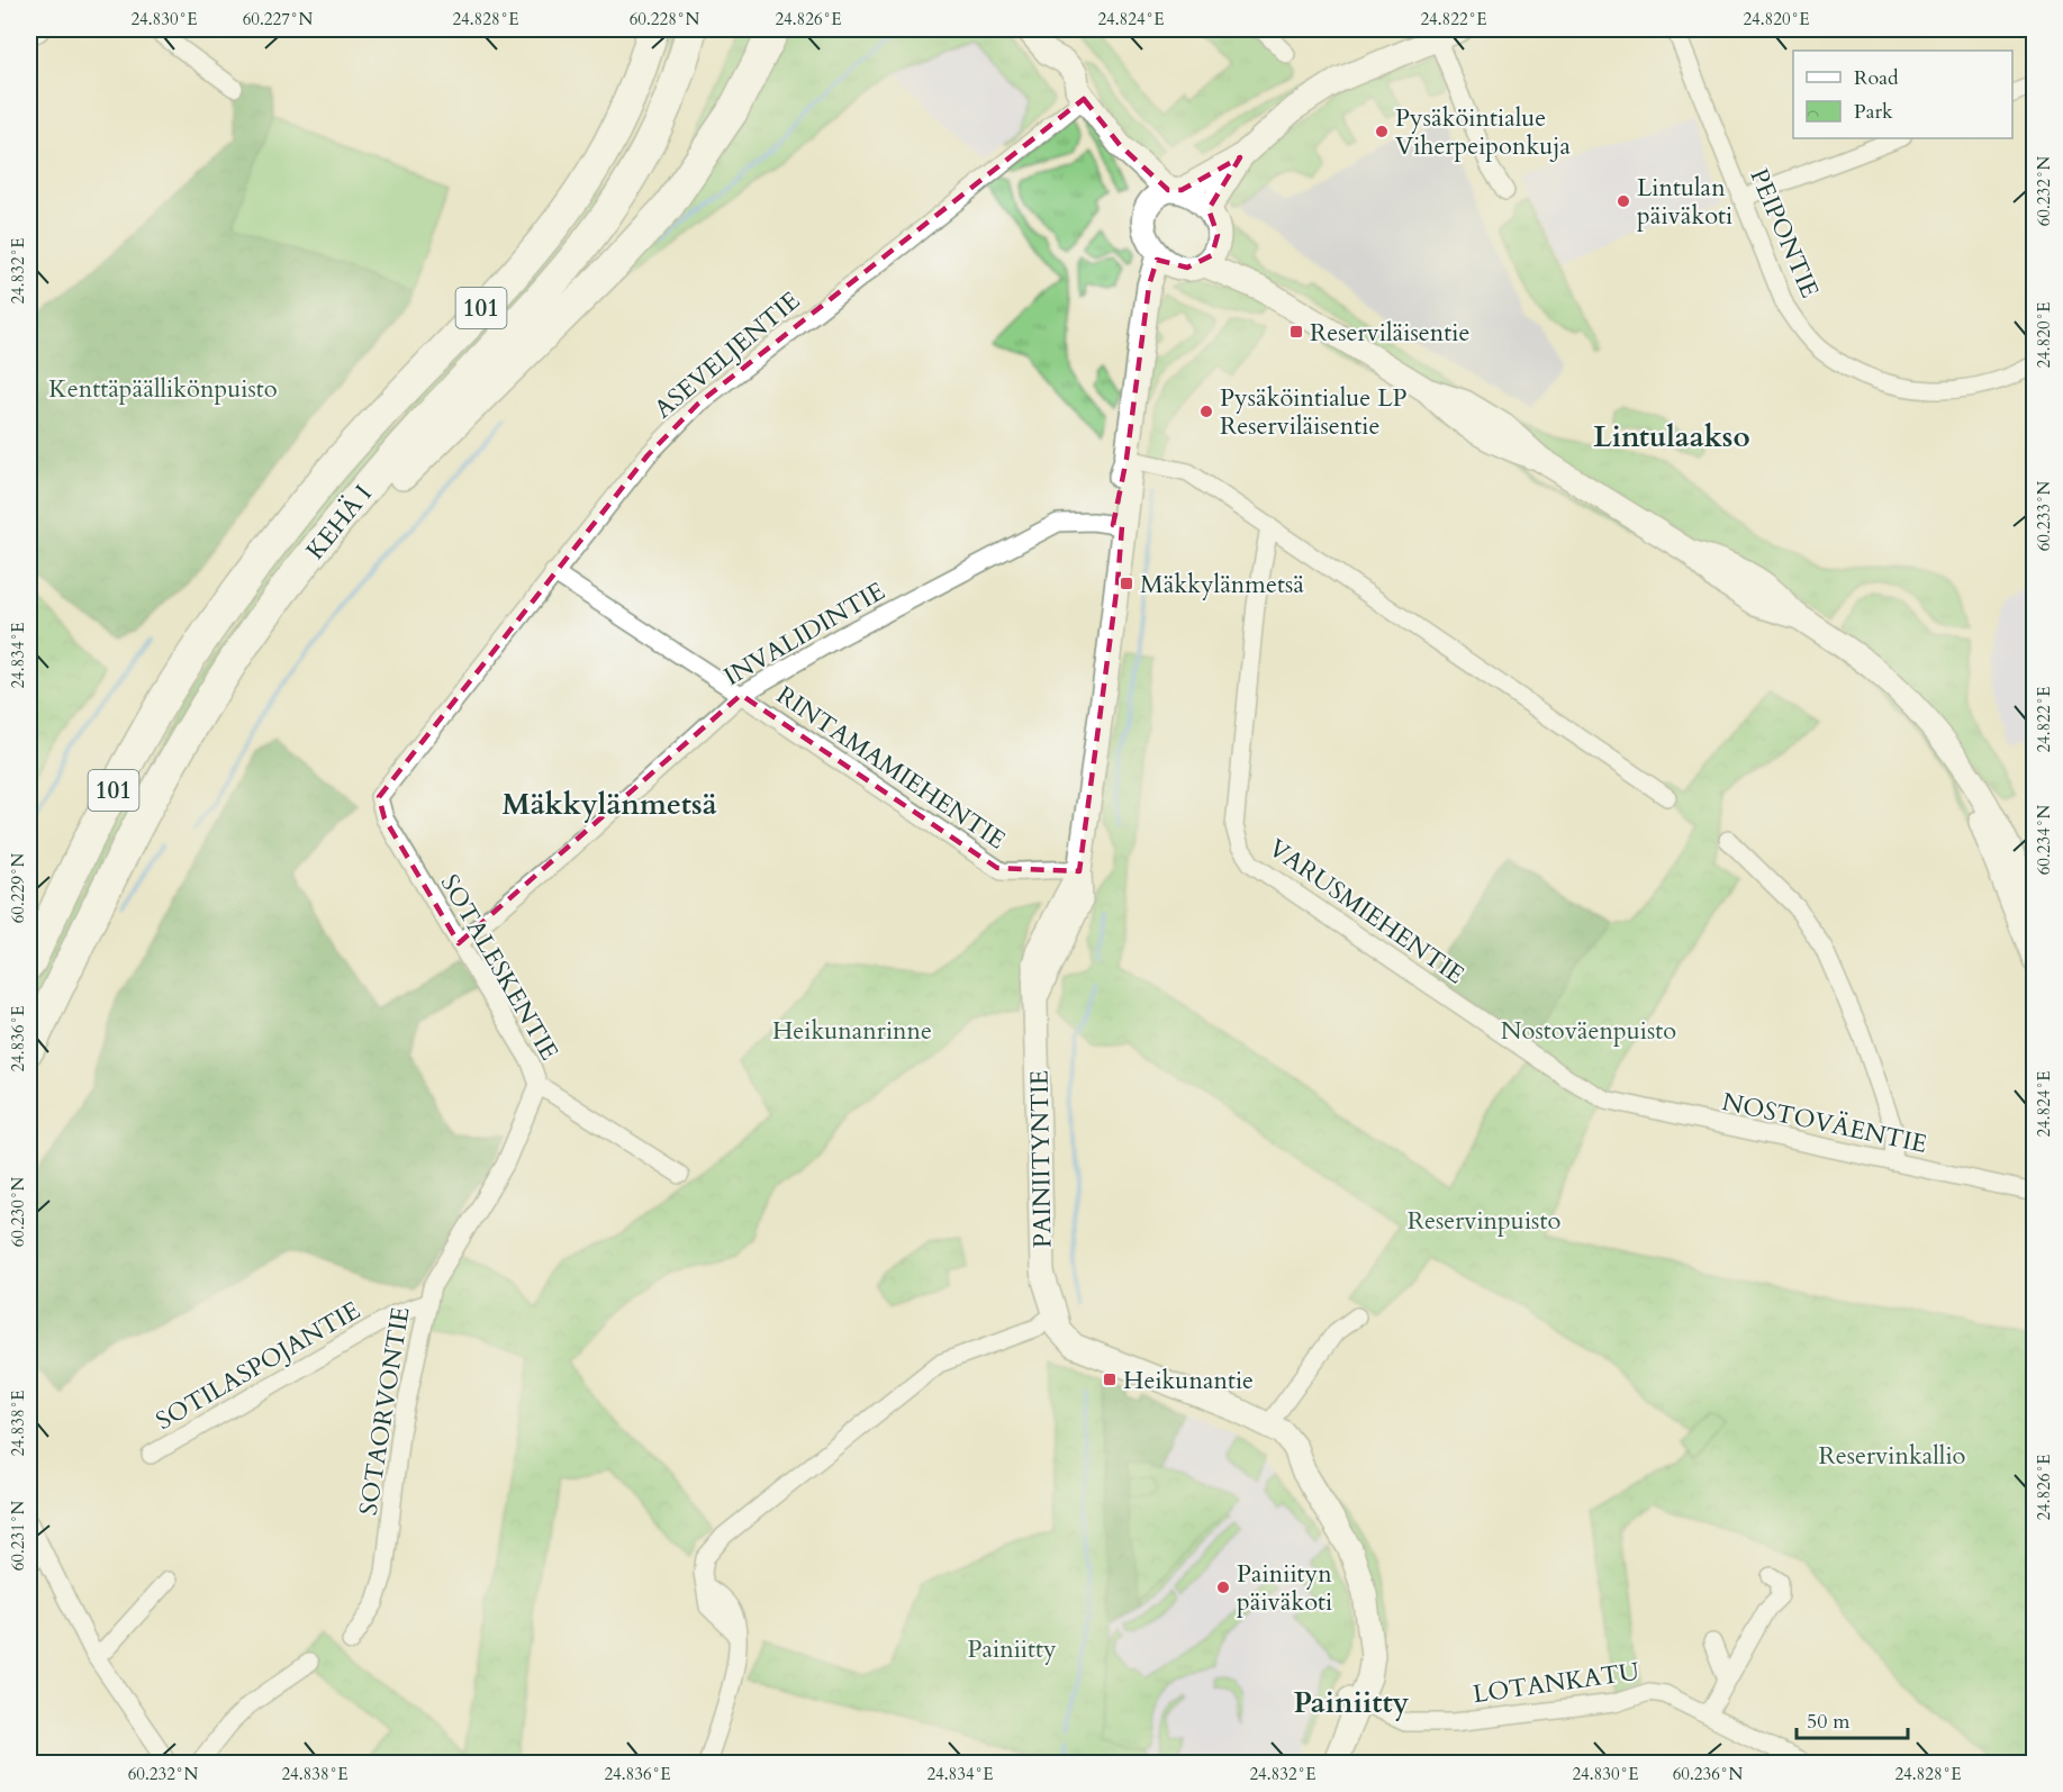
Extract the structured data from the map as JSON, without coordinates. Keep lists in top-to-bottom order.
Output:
{
  "streets": {
    "highway": ["101", "KEHÄ I"],
    "street": [
      "PEIPONTIE",
      "ASEVELJENTIE",
      "INVALIDINTIE",
      "RINTAMAMIEHENTIE",
      "VARUSMIEHENTIE",
      "SOTALESKENTIE",
      "NOSTOVÄENTIE",
      "PAINIITYNTIE",
      "SOTILASPOJANTIE",
      "SOTAORVONTIE",
      "LOTANKATU"
    ]
  },
  "crossings": [
    ["101", "KEHÄ I"],
    ["ASEVELJENTIE", "RINTAMAMIEHENTIE"],
    ["ASEVELJENTIE", "SOTALESKENTIE"],
    ["INVALIDINTIE", "RINTAMAMIEHENTIE"],
    ["INVALIDINTIE", "SOTALESKENTIE"],
    ["INVALIDINTIE", "PAINIITYNTIE"],
    ["RINTAMAMIEHENTIE", "PAINIITYNTIE"],
    ["VARUSMIEHENTIE", "NOSTOVÄENTIE"],
    ["SOTALESKENTIE", "SOTAORVONTIE"],
    ["PAINIITYNTIE", "LOTANKATU"],
    ["SOTILASPOJANTIE", "SOTAORVONTIE"]
  ],
  "districts": ["Lintulaakso", "Mäkkylänmetsä", "Painiitty"],
  "parks": [
    "Kenttäpäällikönpuisto",
    "Heikunanrinne",
    "Nostoväenpuisto",
    "Reservinpuisto",
    "Reservinkallio",
    "Painiitty"
  ],
  "places": {
    "other": [
      "Pysäköintialue Viherpeiponkuja",
      "Lintulan päiväkoti",
      "Pysäköintialue LP Reserviläisentie",
      "Painiityn päiväkoti"
    ],
    "transit": ["Reserviläisentie", "Mäkkylänmetsä", "Heikunantie"]
  },
  "legend": ["Road", "Park"],
  "scale_bar": "50 m",
  "coordinates": [
    "24.830°E",
    "60.227°N",
    "24.828°E",
    "60.228°N",
    "24.826°E",
    "24.824°E",
    "24.822°E",
    "24.820°E",
    "60.232°N",
    "24.832°E",
    "60.233°N",
    "24.834°E",
    "60.234°N",
    "60.229°N",
    "24.836°E",
    "60.230°N",
    "24.838°E",
    "60.231°N",
    "60.236°N"
  ]
}
